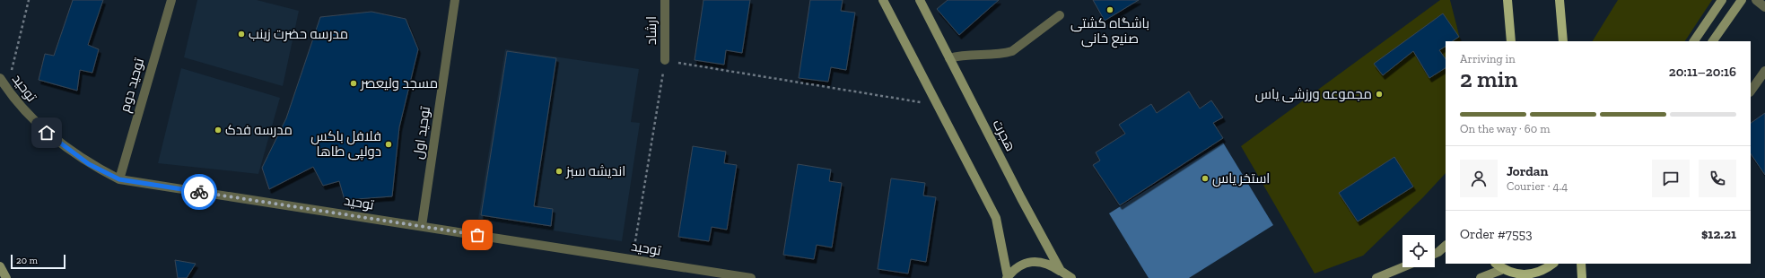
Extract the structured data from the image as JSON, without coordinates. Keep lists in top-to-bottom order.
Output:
{
  "streets": {
    "main road": ["هجرت"],
    "street": [
      "ارشاد",
      "توحید دوم",
      "توحید",
      "توحید اول"
    ]
  },
  "crossings": [
    ["توحید دوم", "توحید"],
    ["توحید", "توحید اول"]
  ],
  "places": [
    "باشگاه کشتی صنیع خانی",
    "مدرسه حضرت زینب",
    "مسجد ولیعصر",
    "مجموعه ورزشی یاس",
    "مدرسه فدک",
    "فلافل باکس دولپی طاها",
    "اندیشه سبز",
    "استخر یاس"
  ],
  "scale_bar": "20 m",
  "page": {
    "heading": ["2 min", "Arriving in", "20:11–20:16"],
    "panel": [
      "Jordan",
      "Courier · 4.4",
      "Order #7553",
      "$12.21"
    ],
    "bar": "On the way · 60 m",
    "scale": "20 m"
  }
}
